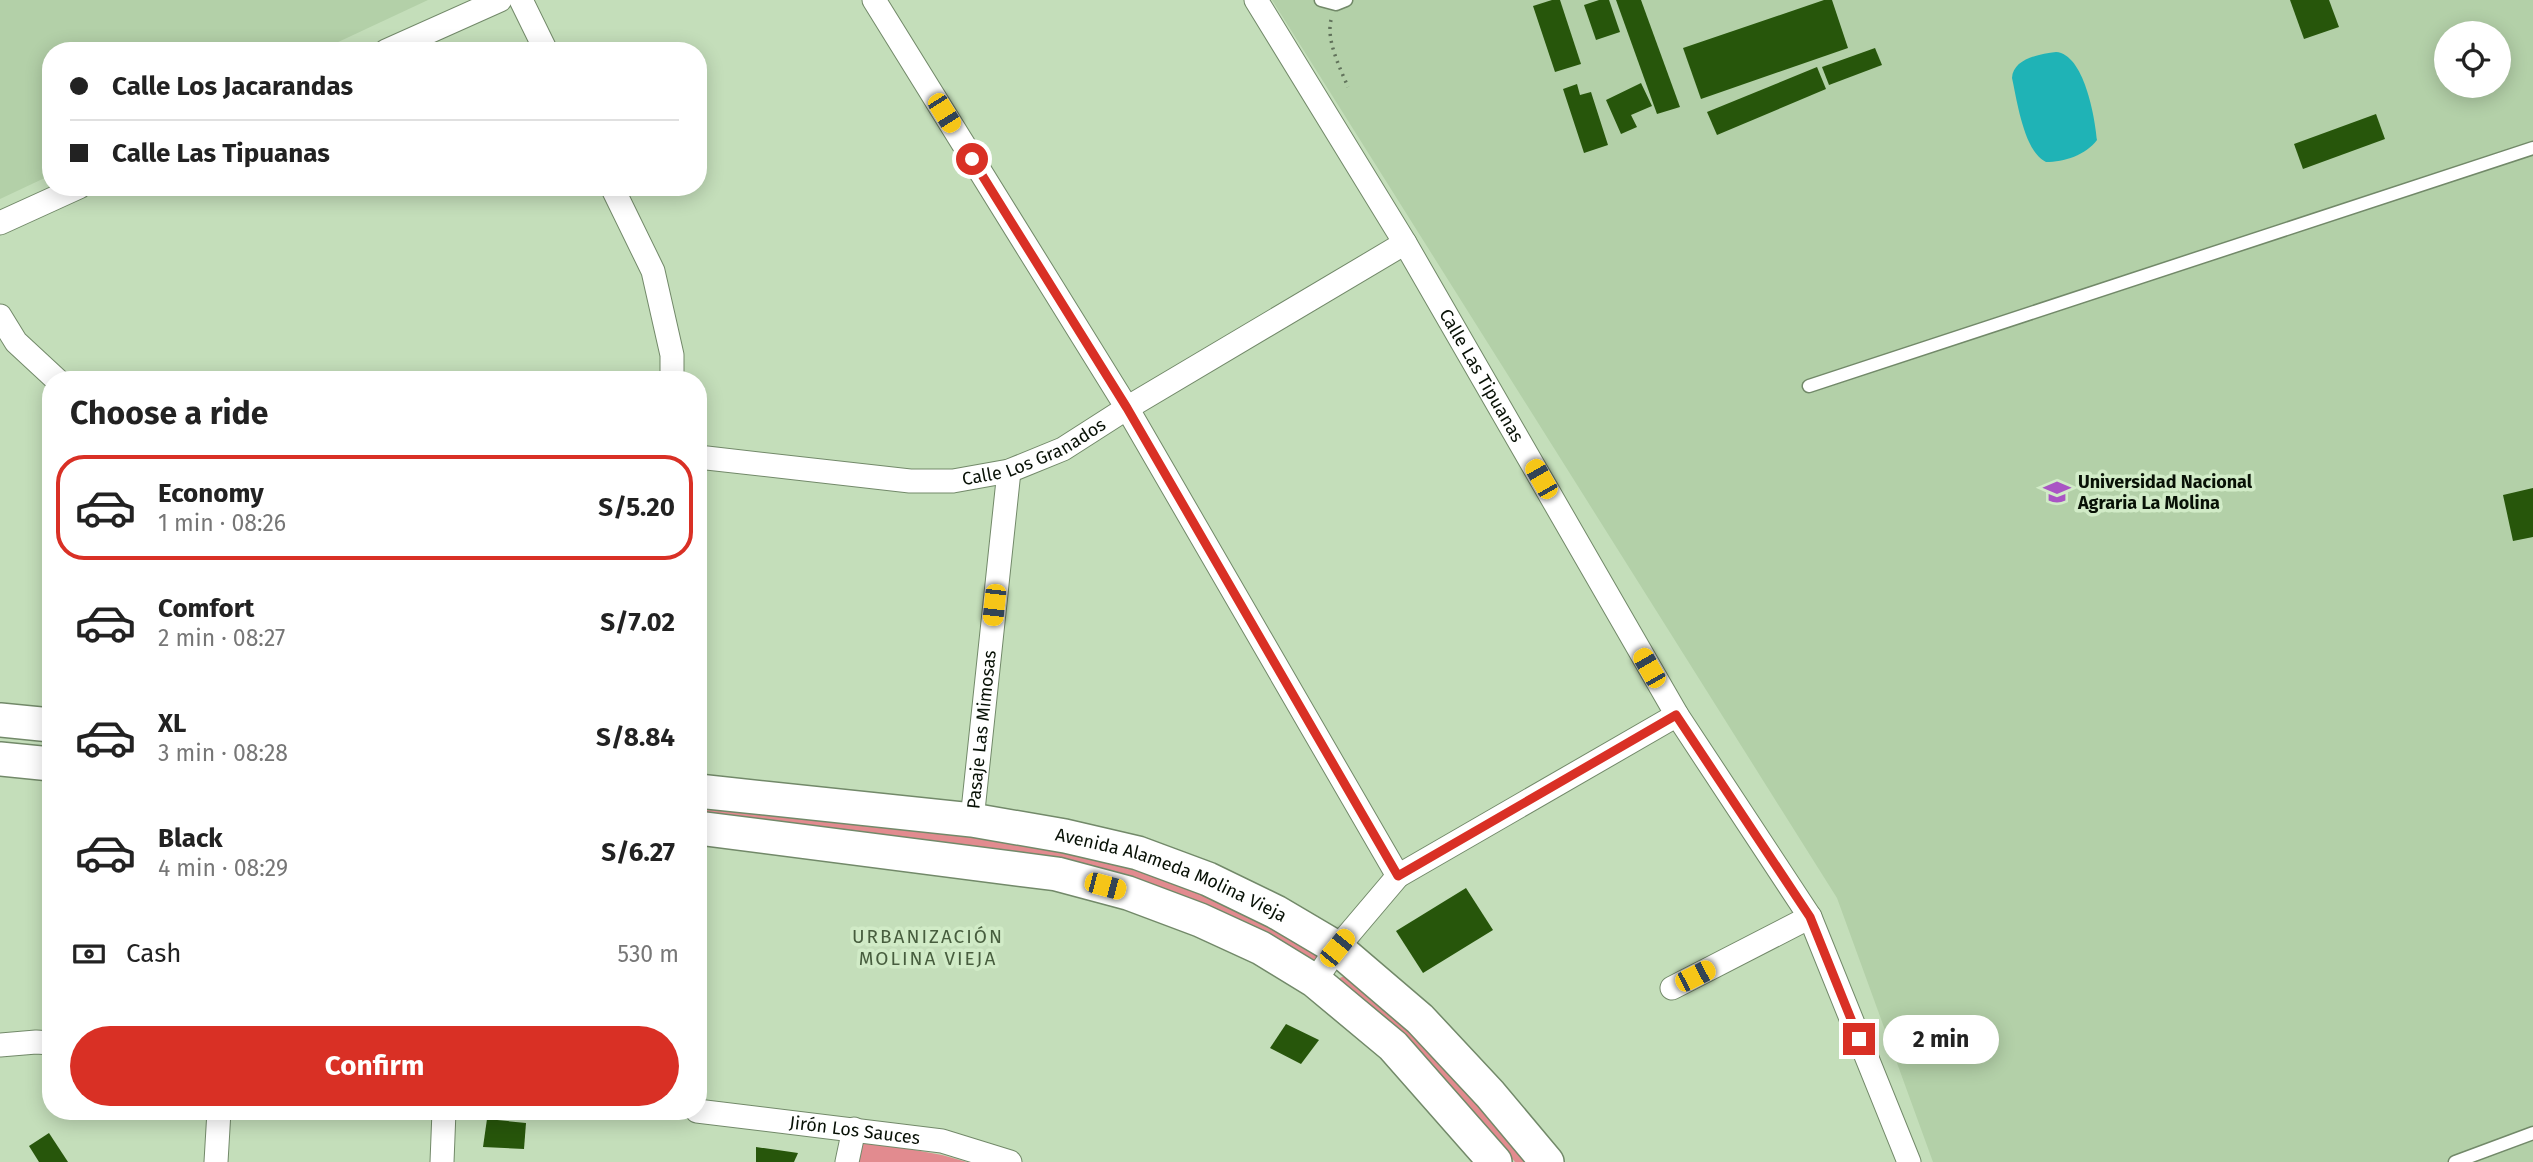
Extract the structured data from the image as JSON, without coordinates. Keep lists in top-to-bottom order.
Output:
{
  "streets": {
    "street": [
      "Calle Las Tipuanas",
      "Calle Los Granados",
      "Pasaje Las Mimosas",
      "Avenida Alameda Molina Vieja",
      "Jirón Los Sauces"
    ]
  },
  "crossings": [
    ["Calle Las Tipuanas", "Calle Los Granados"],
    ["Calle Los Granados", "Pasaje Las Mimosas"],
    ["Pasaje Las Mimosas", "Avenida Alameda Molina Vieja"]
  ],
  "districts": ["URBANIZACIÓN MOLINA VIEJA"],
  "places": {
    "school or university": ["Universidad Nacional Agraria La Molina"]
  },
  "page": {
    "banner": ["Calle Los Jacarandas", "Calle Las Tipuanas"],
    "heading": "Choose a ride",
    "list": [
      {
        "name": "Economy",
        "note": "1 min · 08:26",
        "value": "S/5.20"
      },
      {
        "name": "Comfort",
        "note": "2 min · 08:27",
        "value": "S/7.02"
      },
      {
        "name": "XL",
        "note": "3 min · 08:28",
        "value": "S/8.84"
      },
      {
        "name": "Black",
        "note": "4 min · 08:29",
        "value": "S/6.27"
      }
    ],
    "pay": ["Cash", "530 m"],
    "buttons": "Confirm",
    "bubble": "2 min"
  }
}
